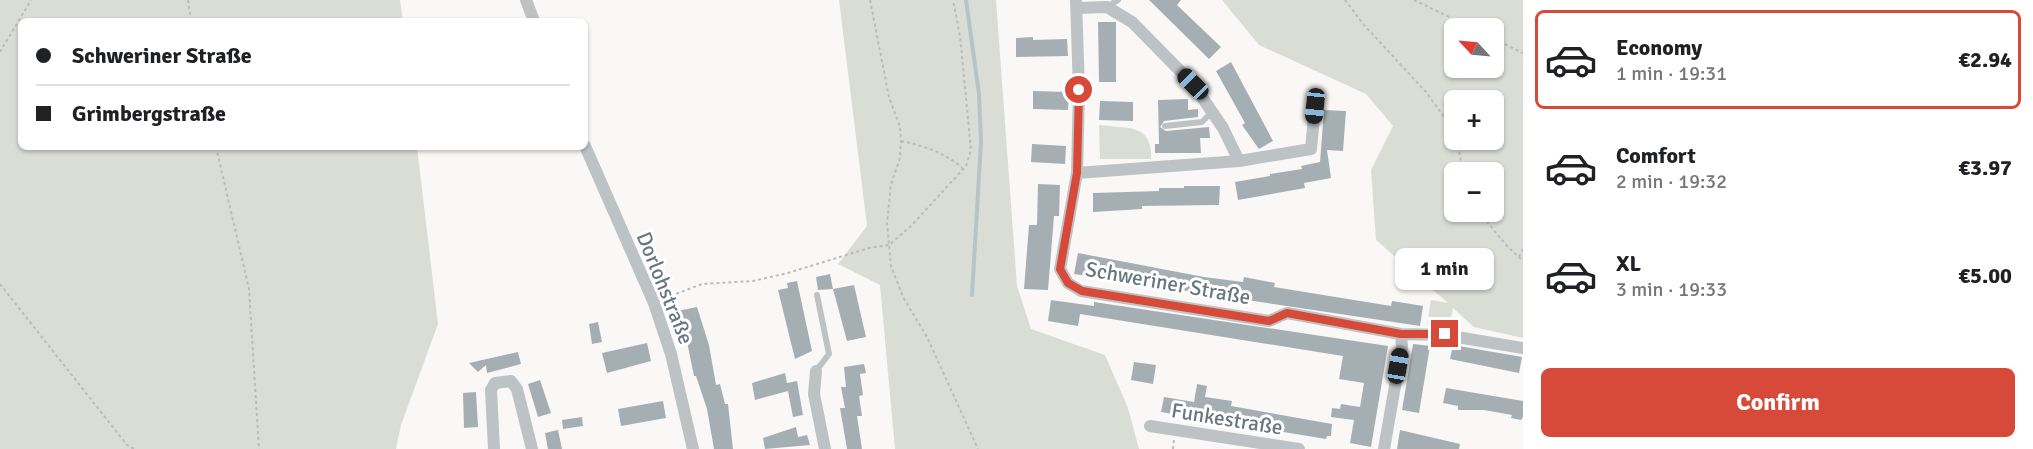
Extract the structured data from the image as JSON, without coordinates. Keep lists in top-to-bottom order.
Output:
{
  "streets": {
    "street": ["Schweriner Straße", "Dorlohstraße", "Funkestraße"]
  },
  "north": "top left",
  "page": {
    "list": [
      {
        "name": "Economy",
        "note": "1 min · 19:31",
        "value": "€2.94"
      },
      {
        "name": "Comfort",
        "note": "2 min · 19:32",
        "value": "€3.97"
      },
      {
        "name": "XL",
        "note": "3 min · 19:33",
        "value": "€5.00"
      }
    ],
    "map_buttons": ["+", "−"],
    "banner": ["Schweriner Straße", "Grimbergstraße"],
    "bubble": "1 min",
    "buttons": "Confirm"
  }
}
